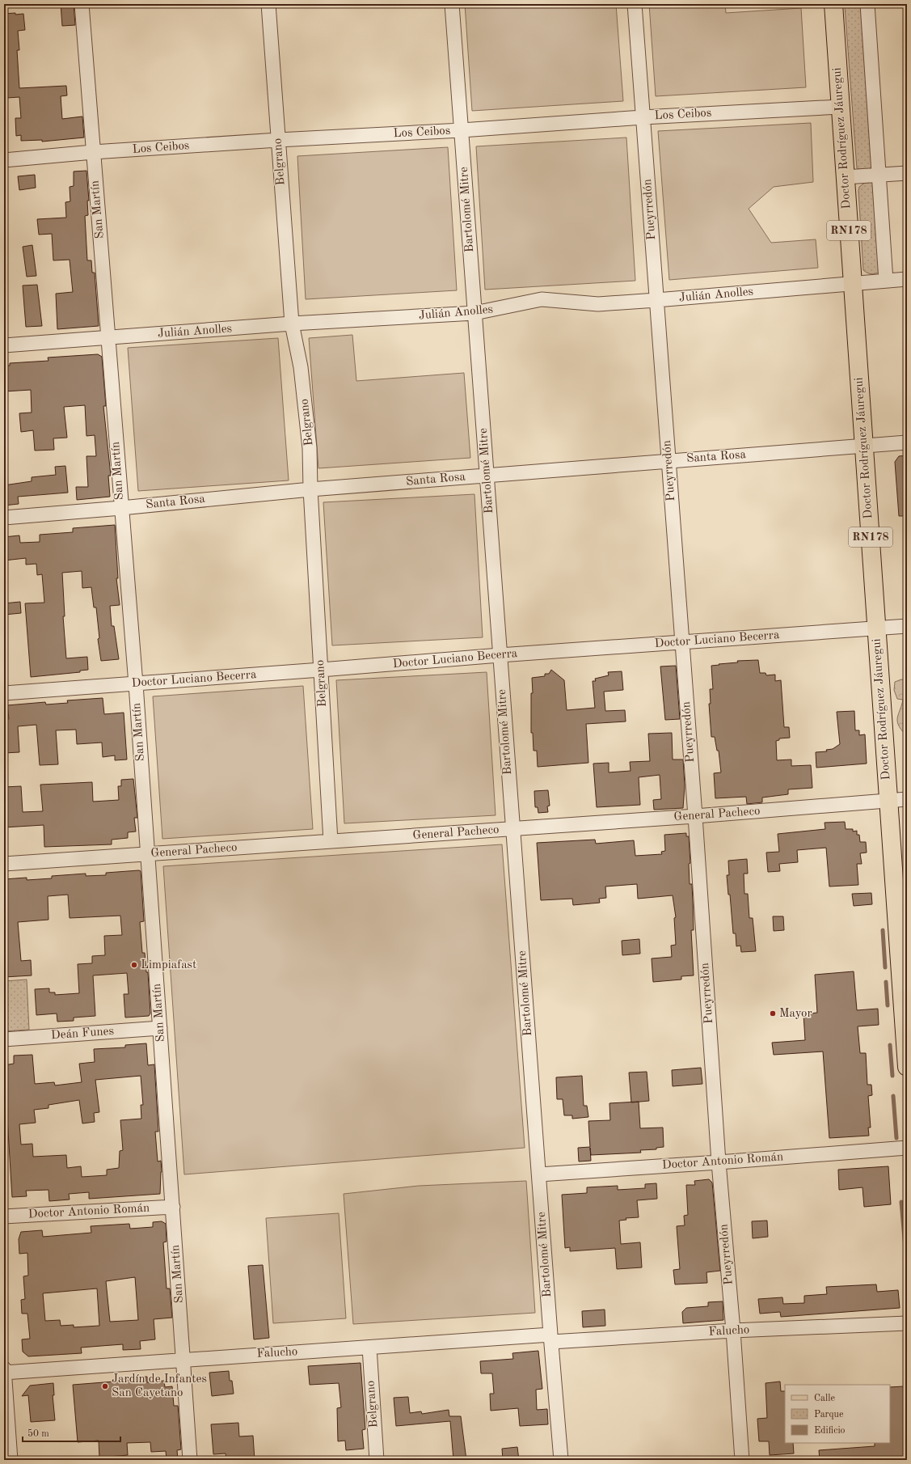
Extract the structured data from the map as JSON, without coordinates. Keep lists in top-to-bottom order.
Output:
{
  "streets": {
    "main road": ["Doctor Rodríguez Jáuregui", "RN178"],
    "street": [
      "Los Ceibos",
      "Belgrano",
      "San Martín",
      "Bartolomé Mitre",
      "Pueyrredón",
      "Julián Anolles",
      "Santa Rosa",
      "Doctor Luciano Becerra",
      "General Pacheco",
      "Deán Funes",
      "Doctor Antonio Román",
      "Falucho"
    ]
  },
  "crossings": [
    ["Los Ceibos", "Doctor Rodríguez Jáuregui"],
    ["Los Ceibos", "Belgrano"],
    ["Los Ceibos", "San Martín"],
    ["Los Ceibos", "Bartolomé Mitre"],
    ["Los Ceibos", "Pueyrredón"],
    ["Doctor Rodríguez Jáuregui", "Julián Anolles"],
    ["Doctor Rodríguez Jáuregui", "Santa Rosa"],
    ["Doctor Rodríguez Jáuregui", "Doctor Luciano Becerra"],
    ["Doctor Rodríguez Jáuregui", "General Pacheco"],
    ["Belgrano", "Julián Anolles"],
    ["Belgrano", "Santa Rosa"],
    ["Belgrano", "Doctor Luciano Becerra"],
    ["Belgrano", "General Pacheco"],
    ["Belgrano", "Falucho"],
    ["San Martín", "Julián Anolles"],
    ["San Martín", "Santa Rosa"],
    ["San Martín", "Doctor Luciano Becerra"],
    ["San Martín", "General Pacheco"],
    ["San Martín", "Deán Funes"],
    ["San Martín", "Doctor Antonio Román"],
    ["San Martín", "Falucho"],
    ["Bartolomé Mitre", "Julián Anolles"],
    ["Bartolomé Mitre", "Santa Rosa"],
    ["Bartolomé Mitre", "Doctor Luciano Becerra"],
    ["Bartolomé Mitre", "General Pacheco"],
    ["Bartolomé Mitre", "Doctor Antonio Román"],
    ["Bartolomé Mitre", "Falucho"],
    ["Pueyrredón", "Julián Anolles"],
    ["Pueyrredón", "Santa Rosa"],
    ["Pueyrredón", "Doctor Luciano Becerra"],
    ["Pueyrredón", "General Pacheco"],
    ["Pueyrredón", "Doctor Antonio Román"],
    ["Pueyrredón", "Falucho"]
  ],
  "places": ["Limpiafast", "Mayor", "Jardín de Infantes San Cayetano"],
  "legend": ["Calle", "Parque", "Edificio"],
  "scale_bar": "50 m"
}
